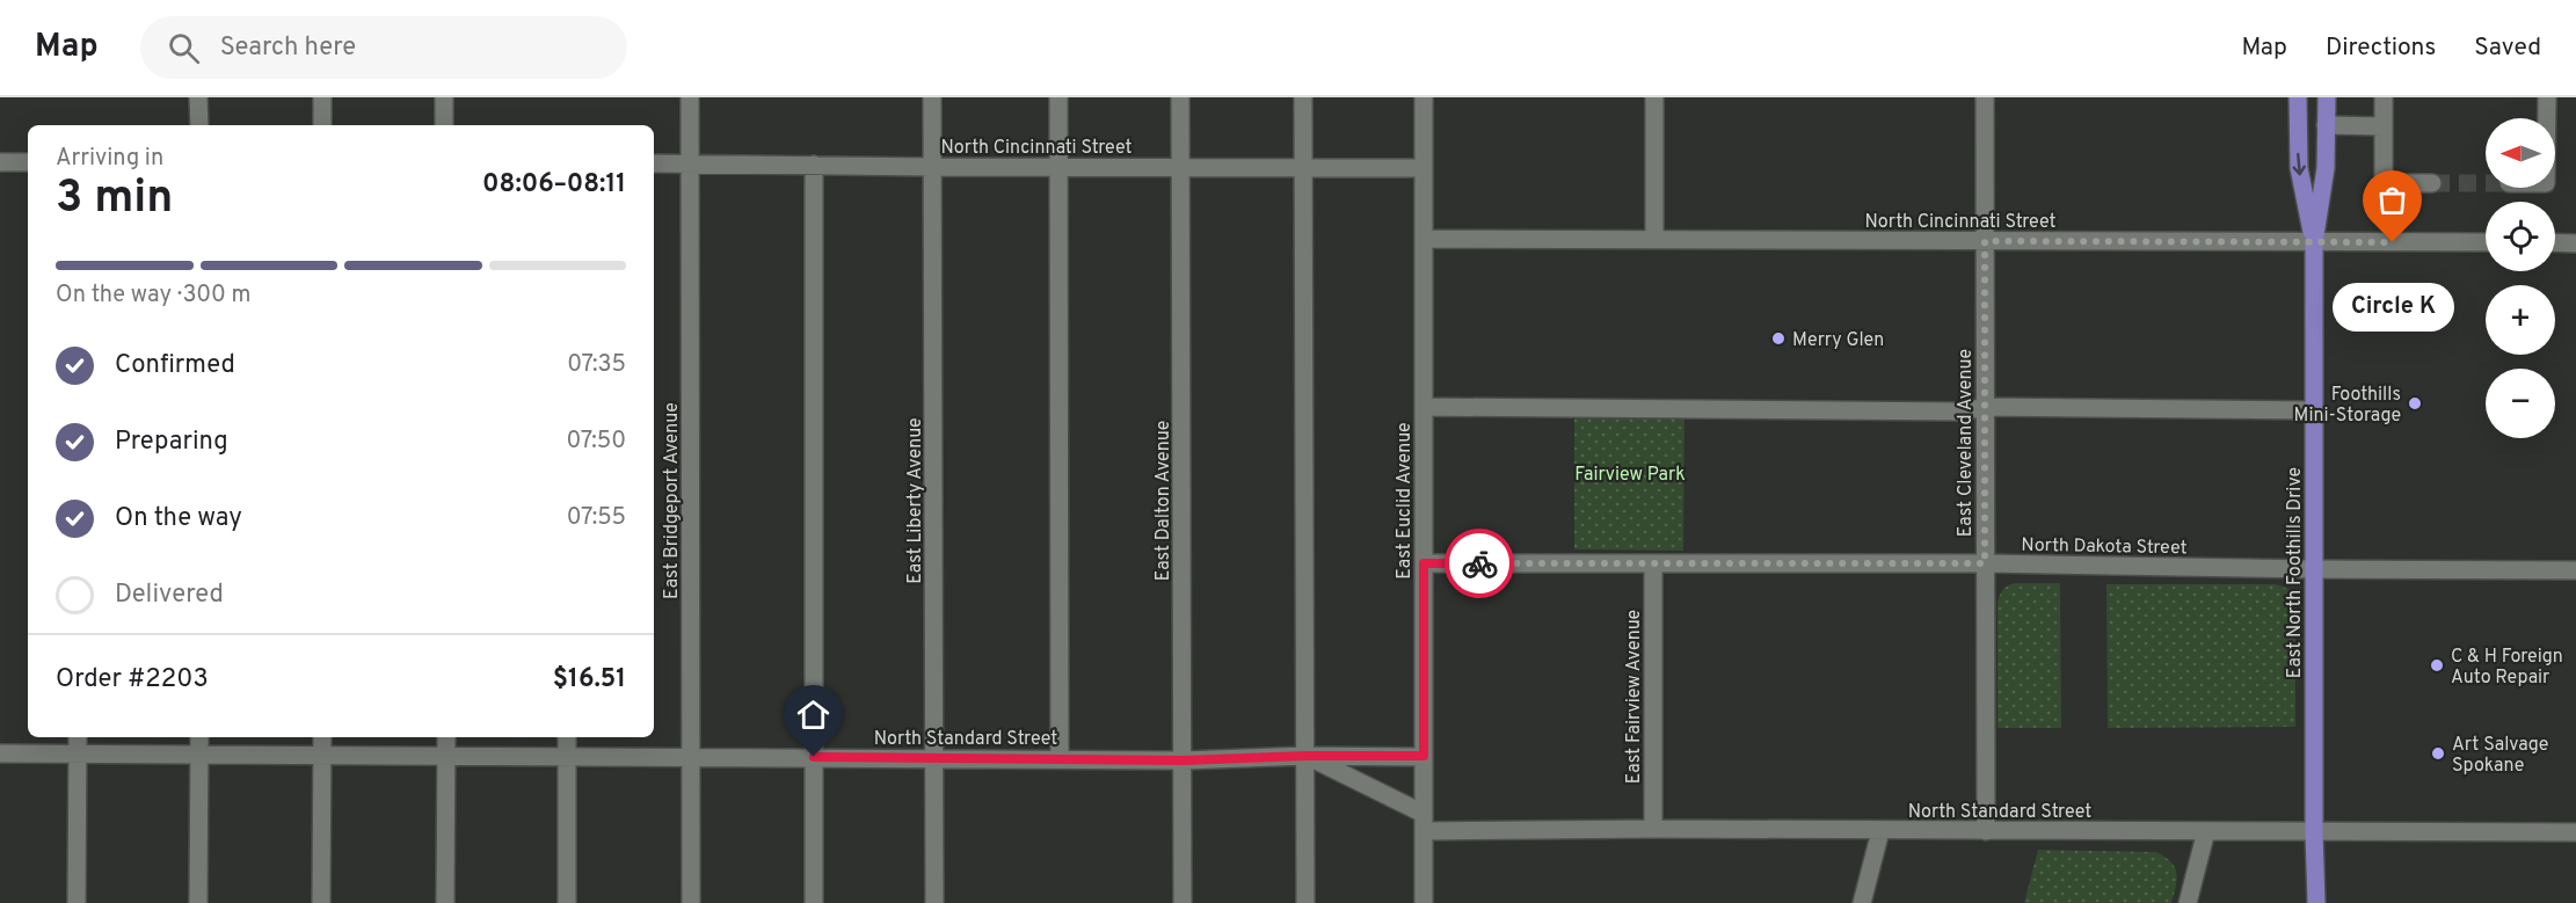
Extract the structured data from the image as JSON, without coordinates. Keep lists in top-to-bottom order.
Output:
{
  "streets": {
    "main road": ["East North Foothills Drive"],
    "street": [
      "North Cincinnati Street",
      "East Cleveland Avenue",
      "East Bridgeport Avenue",
      "East Liberty Avenue",
      "East Dalton Avenue",
      "East Euclid Avenue",
      "North Dakota Street",
      "East Fairview Avenue",
      "North Standard Street"
    ]
  },
  "crossings": [
    ["North Cincinnati Street", "East Cleveland Avenue"],
    ["North Cincinnati Street", "East Bridgeport Avenue"],
    ["North Cincinnati Street", "East Liberty Avenue"],
    ["North Cincinnati Street", "East Dalton Avenue"],
    ["North Cincinnati Street", "East Euclid Avenue"],
    ["North Cincinnati Street", "East North Foothills Drive"],
    ["East Cleveland Avenue", "North Dakota Street"],
    ["East Cleveland Avenue", "North Standard Street"],
    ["East Bridgeport Avenue", "North Standard Street"],
    ["East Liberty Avenue", "North Standard Street"],
    ["East Dalton Avenue", "North Standard Street"],
    ["East Euclid Avenue", "North Dakota Street"],
    ["East Euclid Avenue", "North Standard Street"],
    ["North Dakota Street", "East North Foothills Drive"],
    ["North Dakota Street", "East Fairview Avenue"],
    ["East North Foothills Drive", "North Standard Street"],
    ["East Fairview Avenue", "North Standard Street"]
  ],
  "parks": ["Fairview Park"],
  "places": [
    "Circle K",
    "Merry Glen",
    "Foothills Mini-Storage",
    "C & H Foreign Auto Repair",
    "Art Salvage Spokane"
  ],
  "north": "left",
  "page": {
    "header": "Map",
    "search": "Search here",
    "nav": ["Map", "Directions", "Saved"],
    "map_buttons": ["+", "−"],
    "heading": ["3 min", "Arriving in", "08:06–08:11"],
    "panel": ["Order #2203", "$16.51"],
    "bar": "On the way · 300 m",
    "bubble": "Circle K",
    "list": [
      ["Confirmed", "07:35"],
      ["Preparing", "07:50"],
      ["On the way", "07:55"],
      "Delivered"
    ]
  }
}
